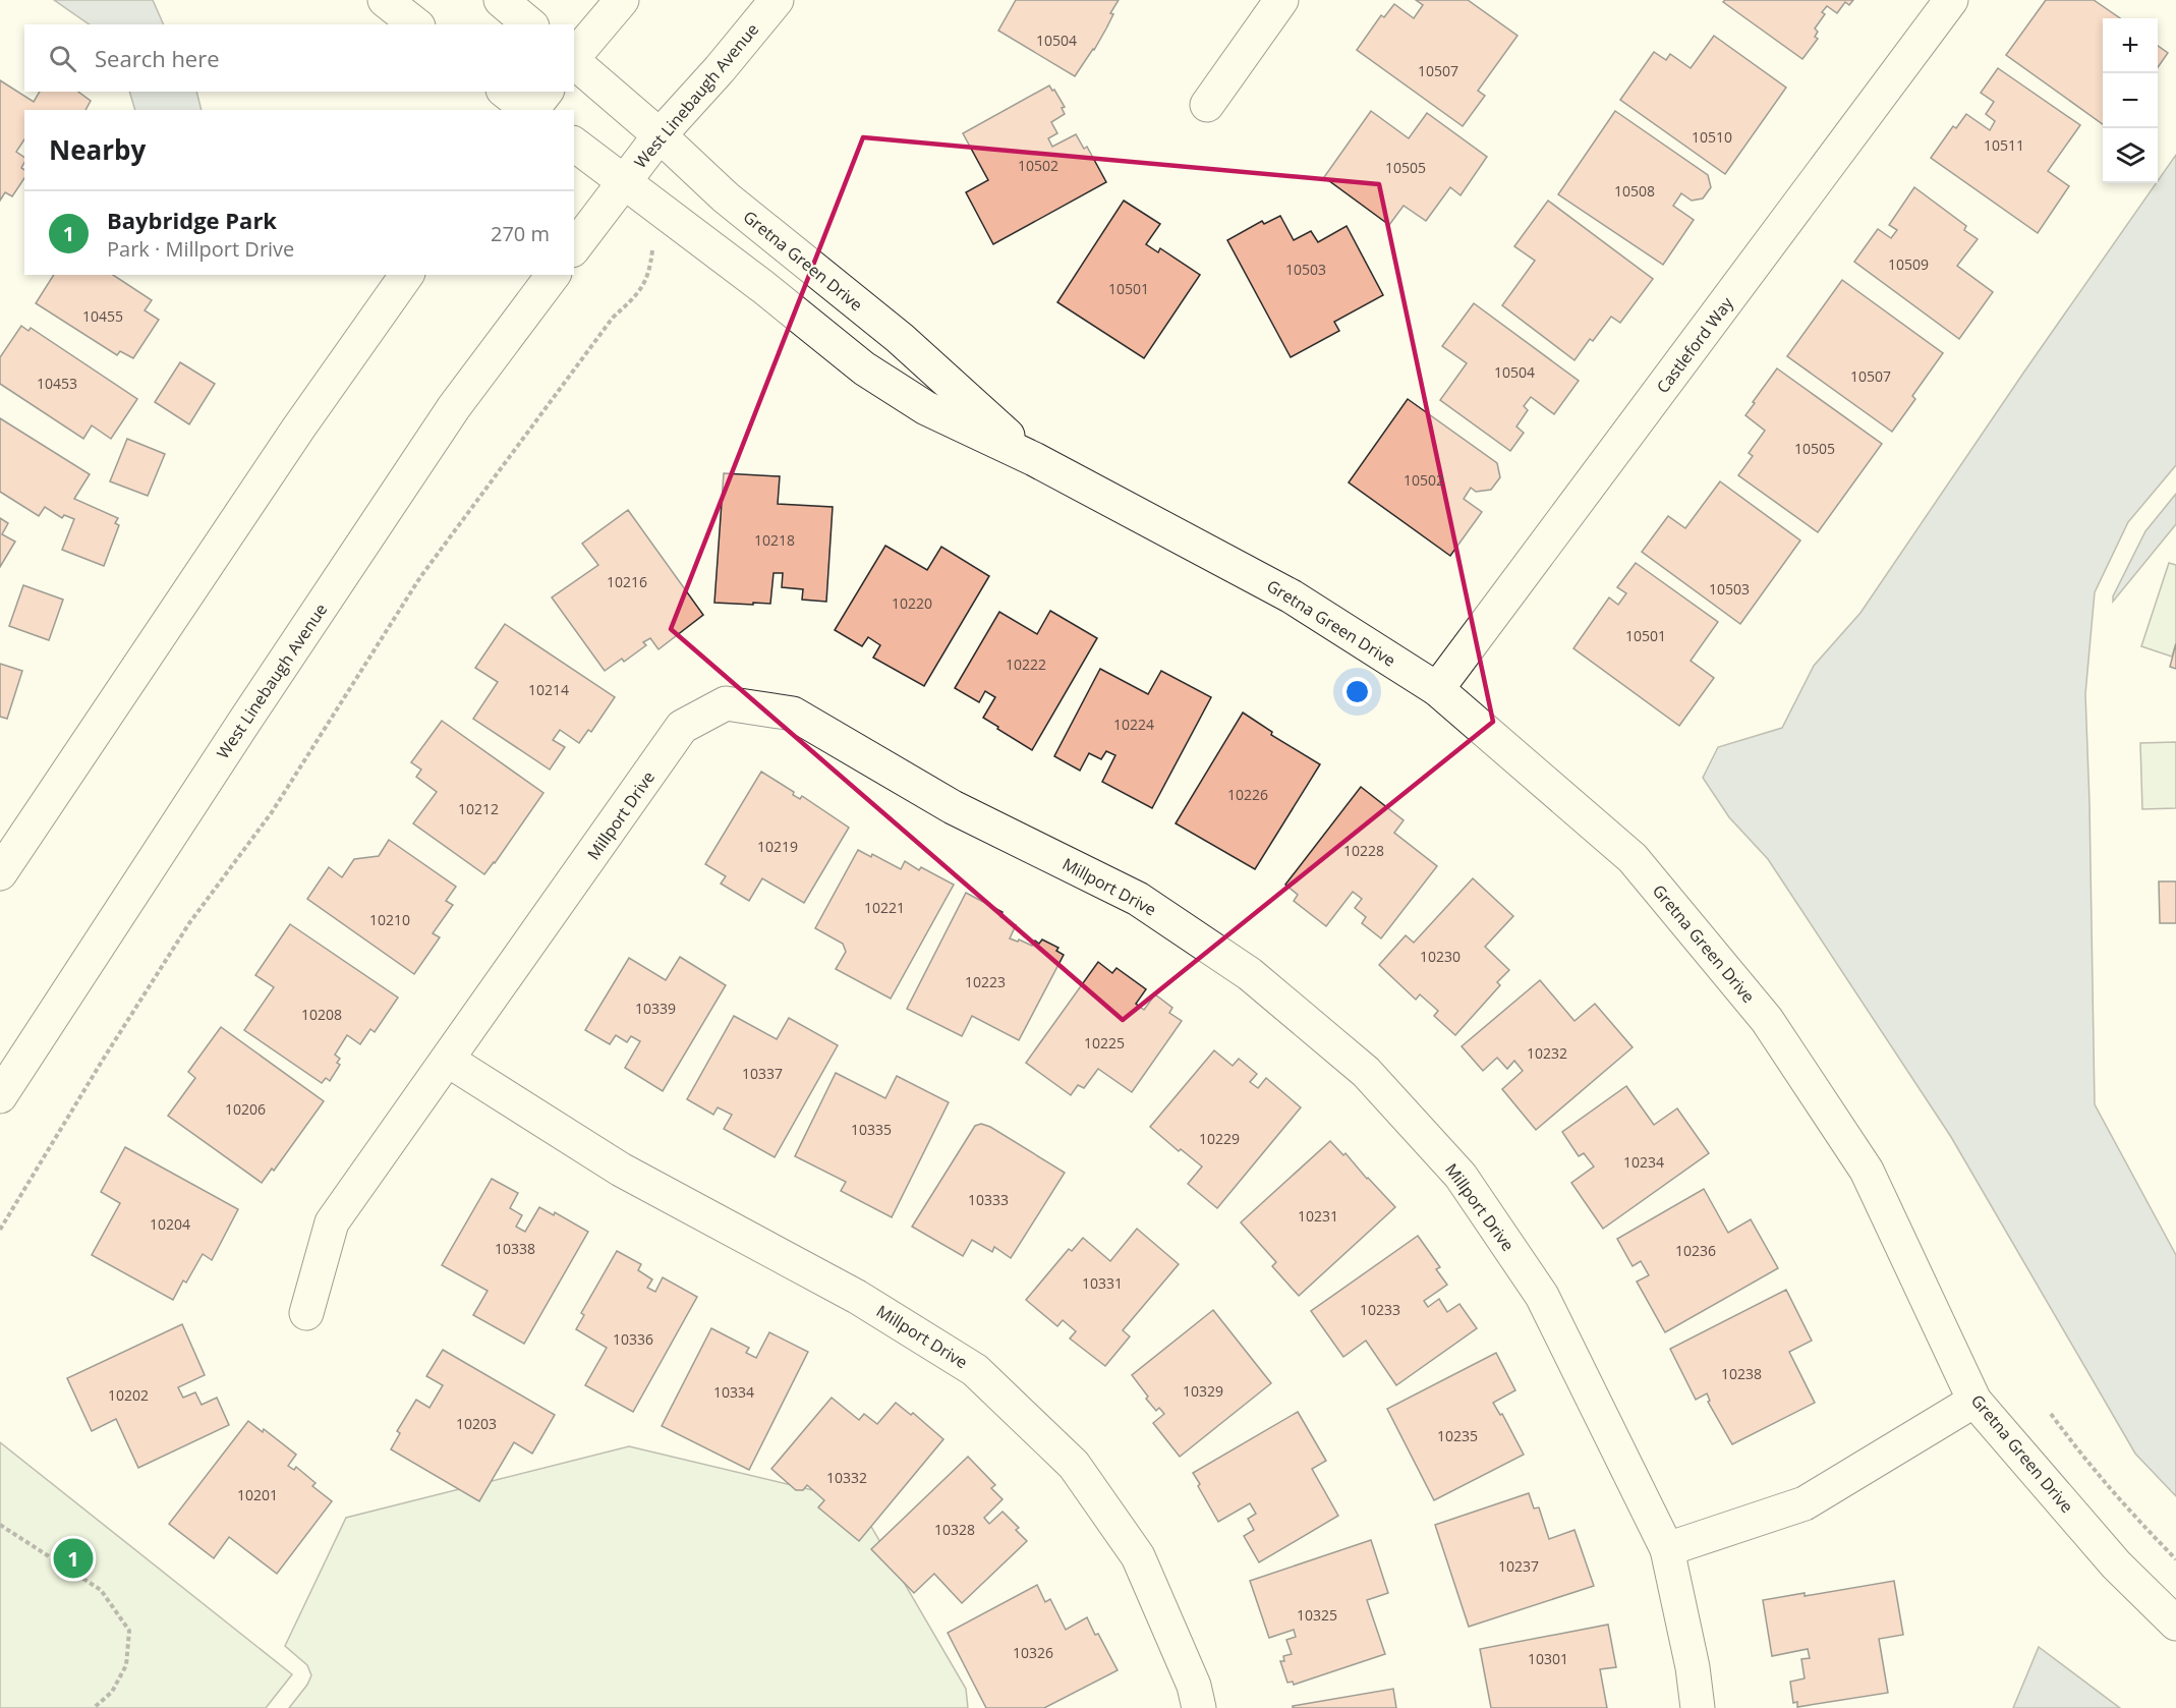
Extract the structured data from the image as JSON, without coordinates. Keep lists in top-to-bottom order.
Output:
{
  "streets": {
    "street": [
      "West Linebaugh Avenue",
      "Gretna Green Drive",
      "Castleford Way",
      "Millport Drive"
    ]
  },
  "crossings": [
    ["West Linebaugh Avenue", "Gretna Green Drive"],
    ["Gretna Green Drive", "Castleford Way"]
  ],
  "house_numbers": [
    "10504",
    "10507",
    "10510",
    "10511",
    "10502",
    "10505",
    "10508",
    "10509",
    "10503",
    "10501",
    "10455",
    "10504",
    "10507",
    "10453",
    "10505",
    "10502",
    "10218",
    "10216",
    "10503",
    "10220",
    "10501",
    "10222",
    "10214",
    "10224",
    "10226",
    "10212",
    "10219",
    "10228",
    "10221",
    "10210",
    "10230",
    "10223",
    "10339",
    "10208",
    "10225",
    "10232",
    "10337",
    "10206",
    "10335",
    "10229",
    "10234",
    "10333",
    "10231",
    "10204",
    "10338",
    "10236",
    "10331",
    "10233",
    "10336",
    "10238",
    "10329",
    "10334",
    "10202",
    "10203",
    "10235",
    "10332",
    "10201",
    "10328",
    "10237",
    "10325",
    "10326",
    "10301"
  ],
  "page": {
    "map_buttons": ["+", "−"],
    "search": "Search here",
    "heading": "Nearby",
    "list": [
      {
        "mark": "1",
        "name": "Baybridge Park",
        "note": "Park · Millport Drive",
        "value": "270 m"
      }
    ],
    "pins": "1"
  }
}
